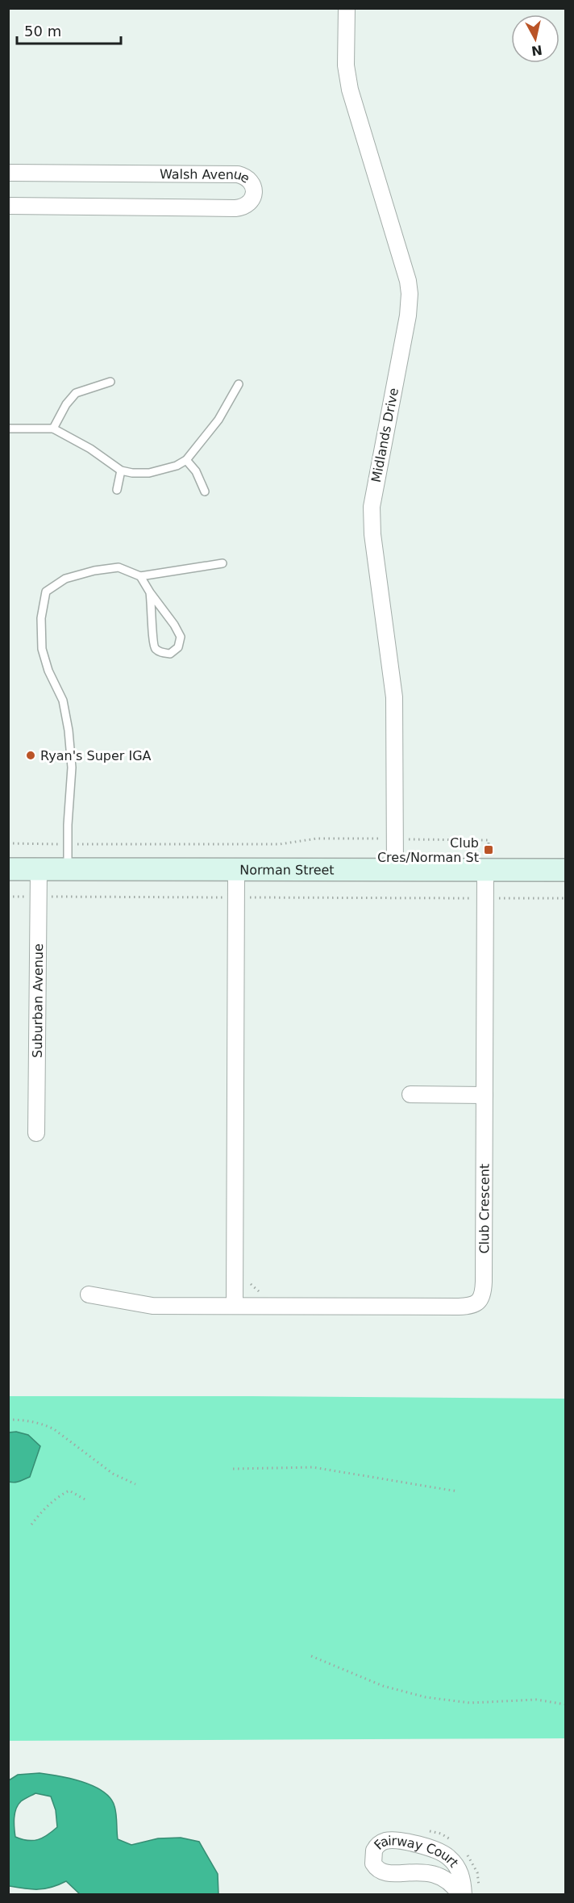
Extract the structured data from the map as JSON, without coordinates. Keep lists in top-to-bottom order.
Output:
{
  "streets": {
    "main road": ["Norman Street"],
    "street": [
      "Walsh Avenue",
      "Midlands Drive",
      "Suburban Avenue",
      "Club Crescent",
      "Fairway Court"
    ]
  },
  "crossings": [
    ["Midlands Drive", "Norman Street"],
    ["Norman Street", "Suburban Avenue"],
    ["Norman Street", "Club Crescent"]
  ],
  "places": {
    "other": ["Ryan's Super IGA"],
    "transit": ["Club Cres/Norman St"]
  },
  "scale_bar": "50 m",
  "north": "bottom"
}
